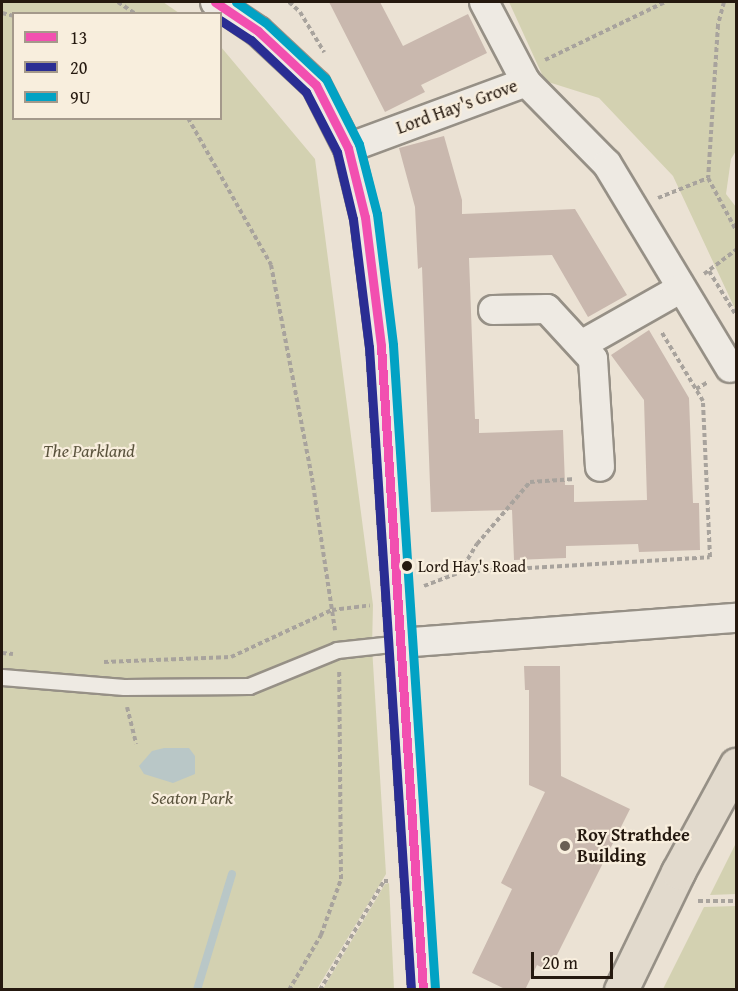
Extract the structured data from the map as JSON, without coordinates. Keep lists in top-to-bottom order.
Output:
{
  "streets": {
    "street": ["Lord Hay's Grove"]
  },
  "parks": ["The Parkland", "Seaton Park"],
  "places": ["Lord Hay's Road", "Roy Strathdee Building"],
  "lines": ["transit line 13", "transit line 9U", "transit line 20"],
  "legend": ["13", "20", "9U"],
  "scale_bar": "20 m"
}
